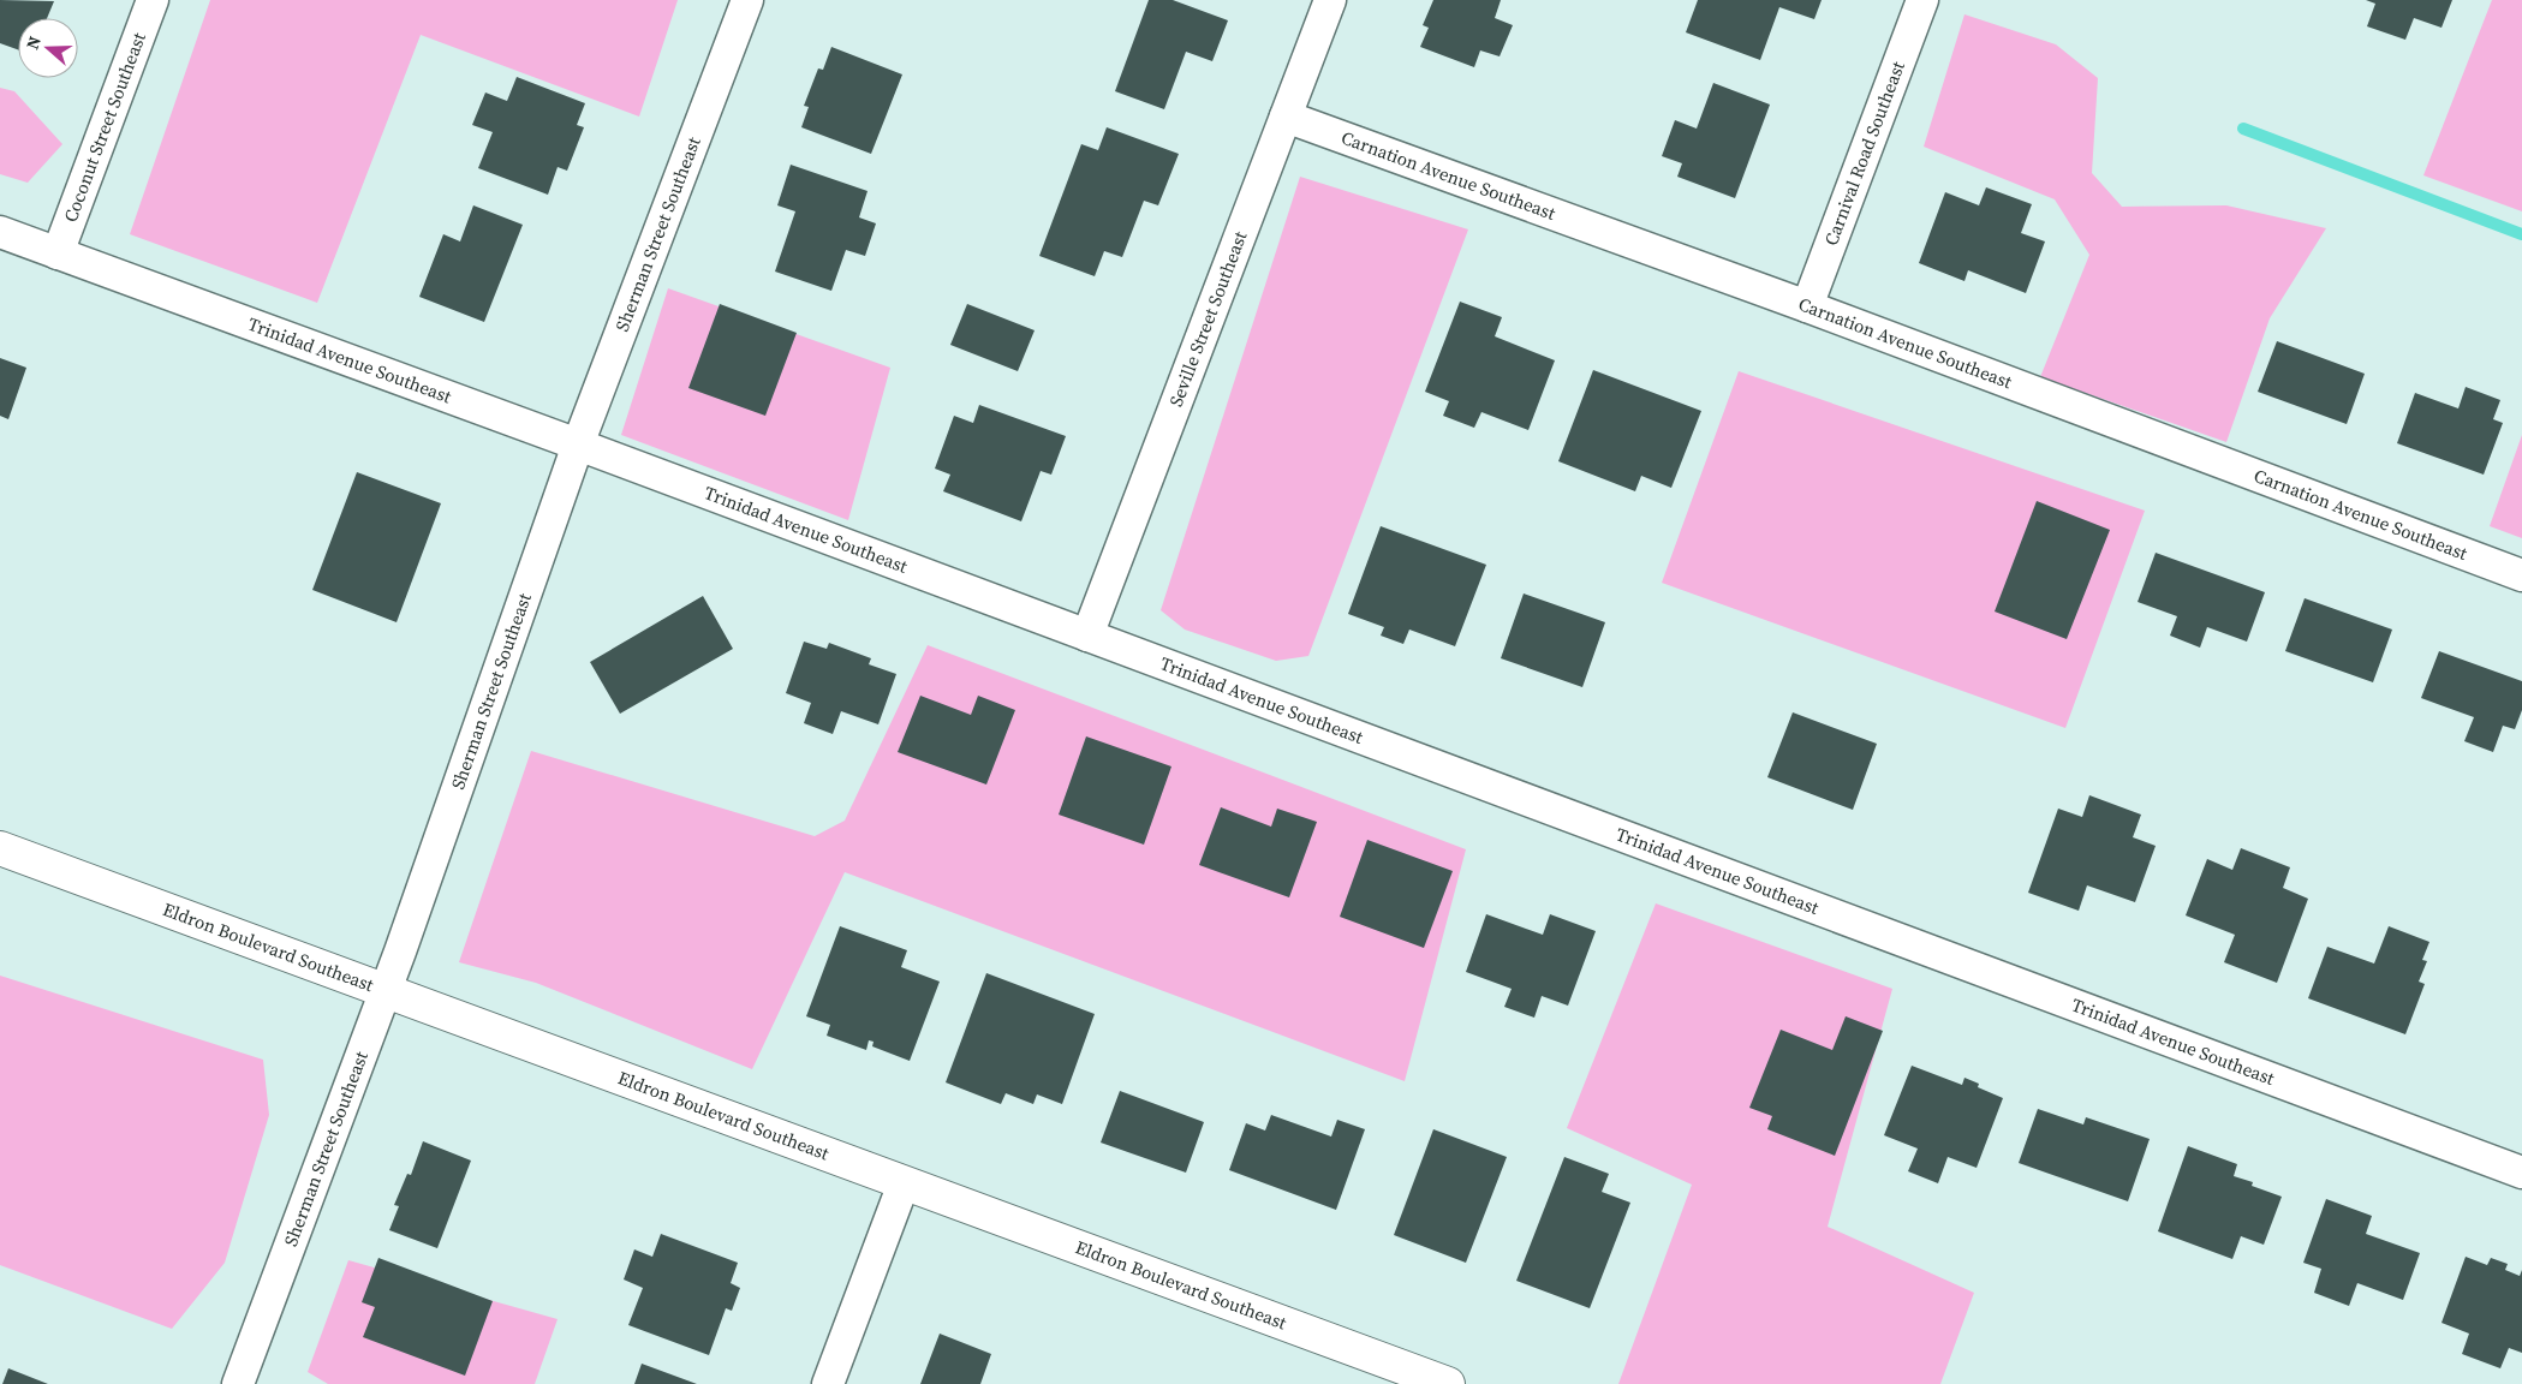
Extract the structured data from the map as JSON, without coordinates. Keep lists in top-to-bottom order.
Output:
{
  "streets": {
    "street": [
      "Coconut Street Southeast",
      "Carnival Road Southeast",
      "Carnation Avenue Southeast",
      "Sherman Street Southeast",
      "Seville Street Southeast",
      "Trinidad Avenue Southeast",
      "Eldron Boulevard Southeast"
    ]
  },
  "crossings": [
    ["Coconut Street Southeast", "Trinidad Avenue Southeast"],
    ["Carnival Road Southeast", "Carnation Avenue Southeast"],
    ["Carnation Avenue Southeast", "Seville Street Southeast"],
    ["Sherman Street Southeast", "Trinidad Avenue Southeast"],
    ["Sherman Street Southeast", "Eldron Boulevard Southeast"],
    ["Seville Street Southeast", "Trinidad Avenue Southeast"]
  ],
  "north": "left"
}
